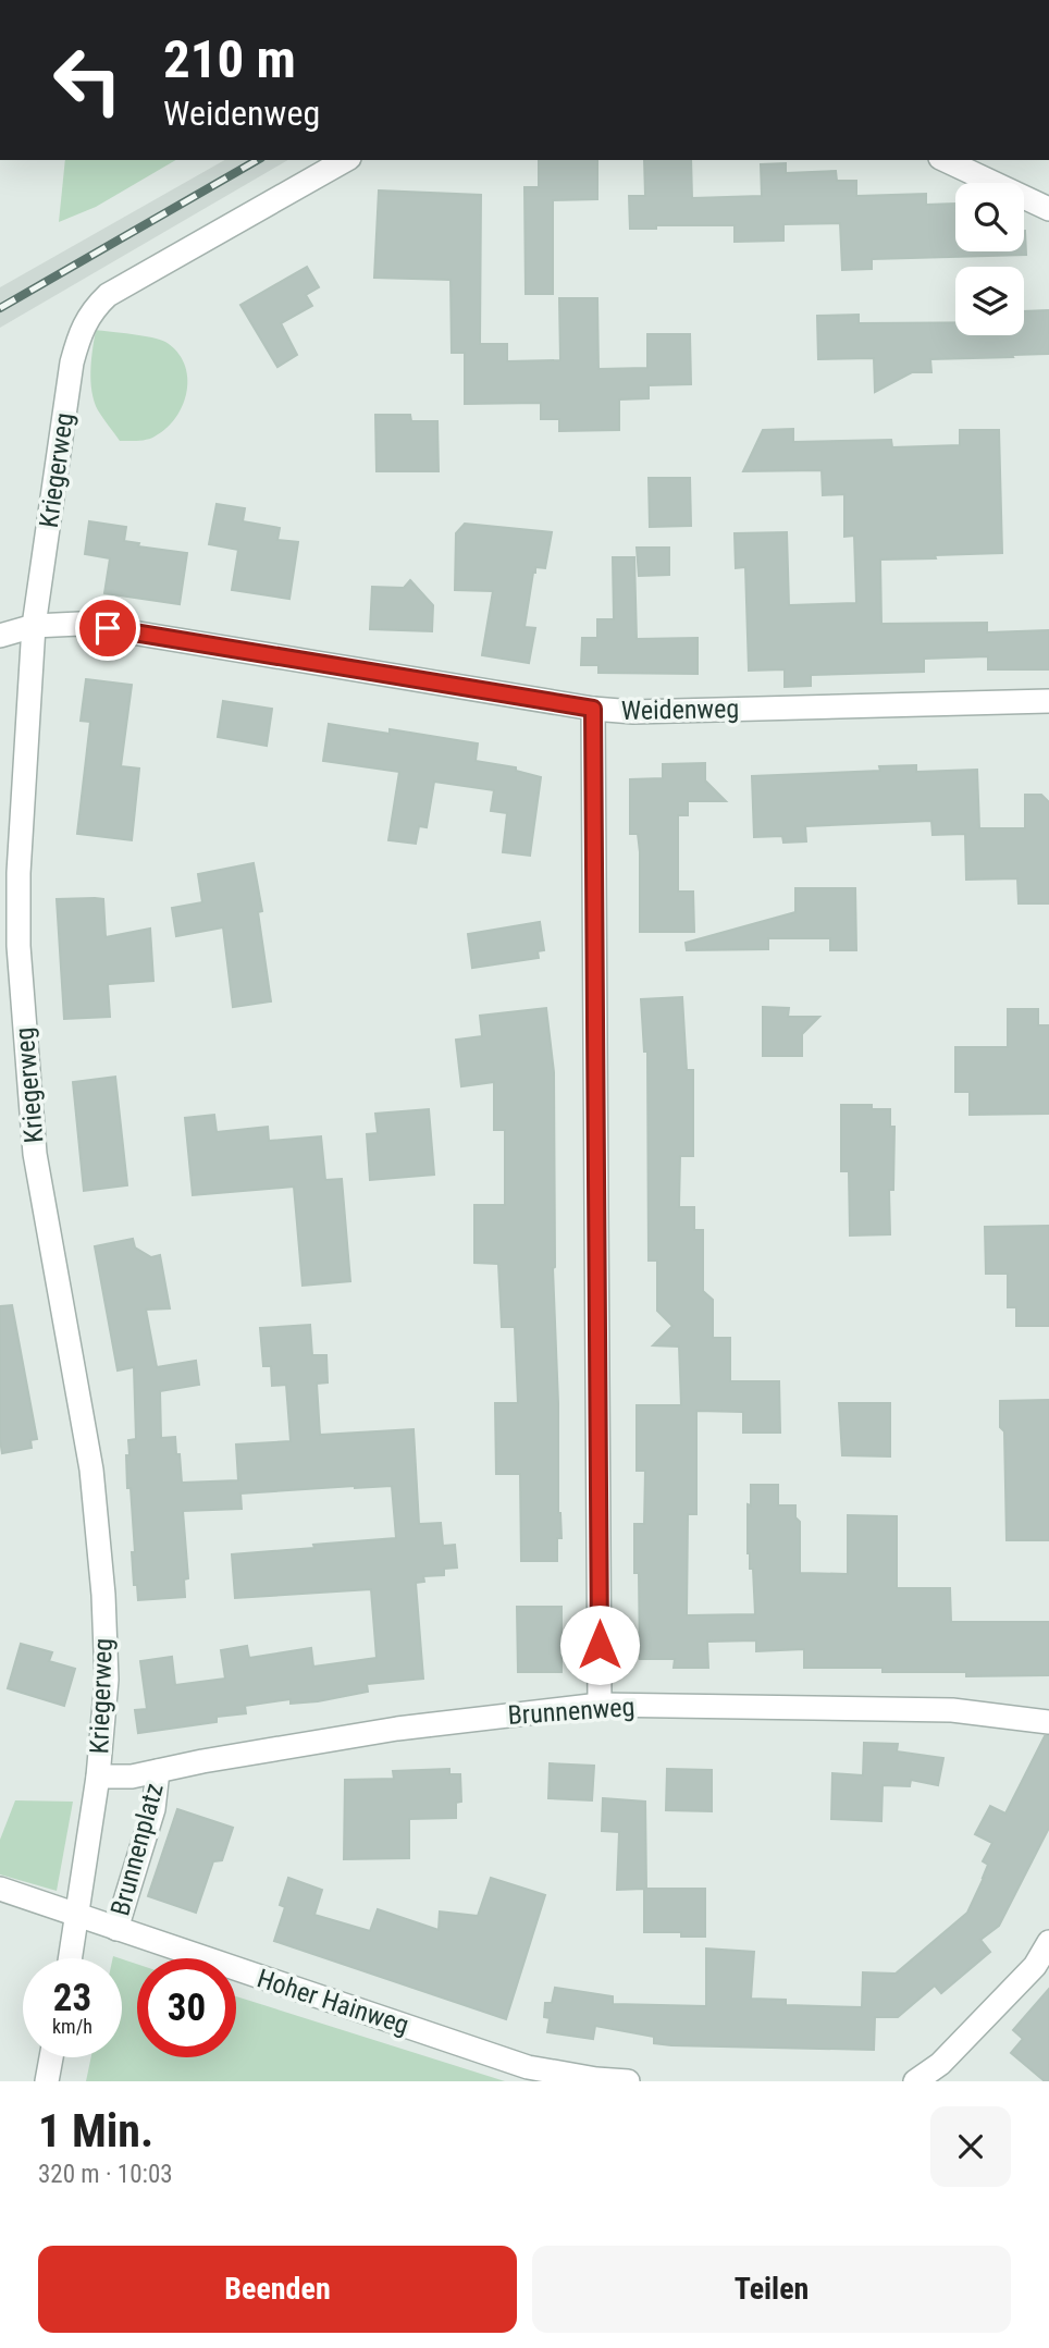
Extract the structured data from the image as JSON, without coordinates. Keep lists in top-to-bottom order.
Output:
{
  "streets": {
    "street": [
      "Kriegerweg",
      "Weidenweg",
      "Brunnenweg",
      "Brunnenplatz",
      "Hoher Hainweg"
    ]
  },
  "crossings": [
    ["Kriegerweg", "Weidenweg"],
    ["Kriegerweg", "Brunnenweg"],
    ["Kriegerweg", "Hoher Hainweg"],
    ["Brunnenweg", "Brunnenplatz"],
    ["Brunnenplatz", "Hoher Hainweg"]
  ],
  "page": {
    "turn": ["210 m", "Weidenweg"],
    "speed": "23 km/h",
    "limit": "30",
    "heading": ["1 Min.", "320 m · 10:03"],
    "buttons": ["Beenden", "Teilen"]
  }
}
